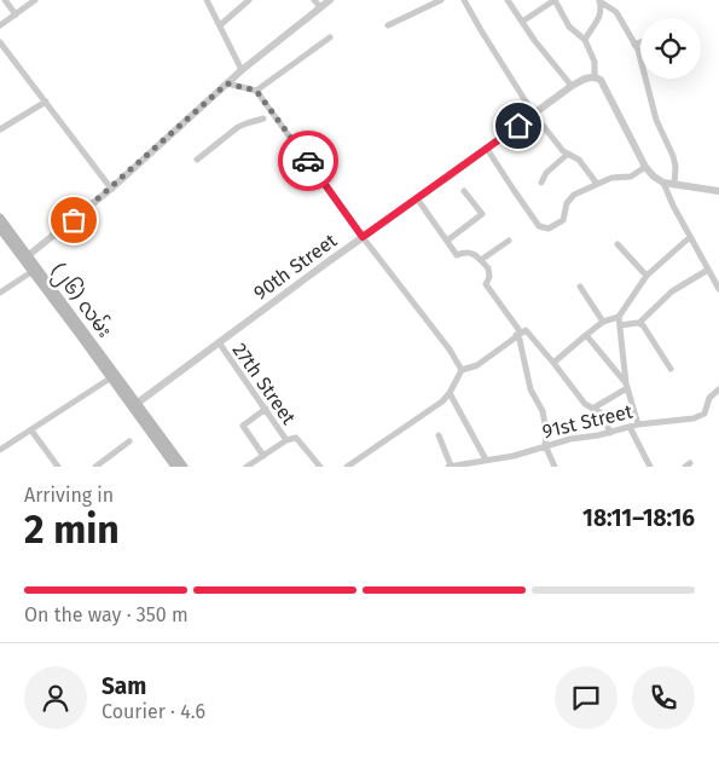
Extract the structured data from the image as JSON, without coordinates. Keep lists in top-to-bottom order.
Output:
{
  "streets": {
    "main road": ["(၂၆) လမ်း"],
    "street": ["90th Street", "27th Street", "91st Street"]
  },
  "crossings": [
    ["90th Street", "(၂၆) လမ်း"],
    ["90th Street", "27th Street"]
  ],
  "page": {
    "heading": ["2 min", "Arriving in", "18:11–18:16"],
    "panel": ["Sam", "Courier · 4.6"],
    "bar": "On the way · 350 m"
  }
}
